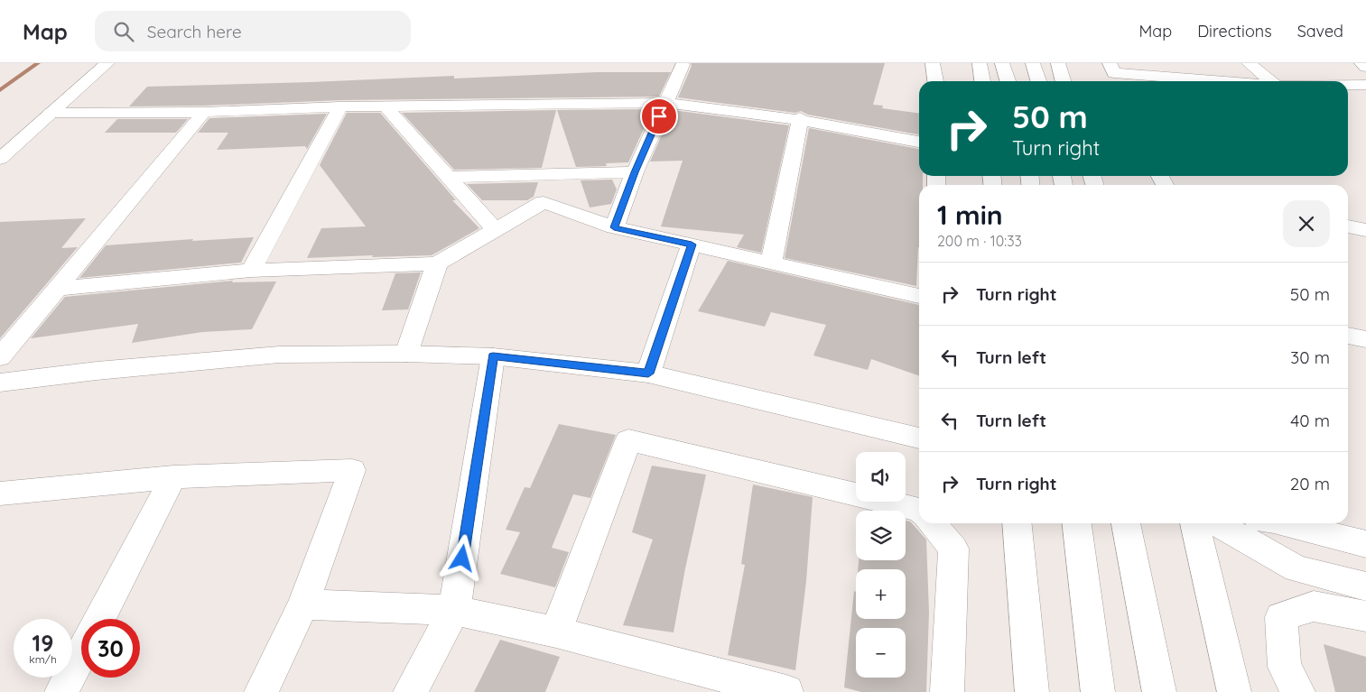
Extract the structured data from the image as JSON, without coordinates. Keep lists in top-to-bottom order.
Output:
{
  "page": {
    "header": "Map",
    "search": "Search here",
    "nav": ["Map", "Directions", "Saved"],
    "turn": ["50 m", "Turn right"],
    "heading": ["1 min", "200 m · 10:33"],
    "list": [
      {
        "name": "Turn right",
        "value": "50 m"
      },
      {
        "name": "Turn left",
        "value": "30 m"
      },
      {
        "name": "Turn left",
        "value": "40 m"
      },
      {
        "name": "Turn right",
        "value": "20 m"
      }
    ],
    "map_buttons": ["+", "−"],
    "speed": "19 km/h",
    "limit": "30"
  }
}
